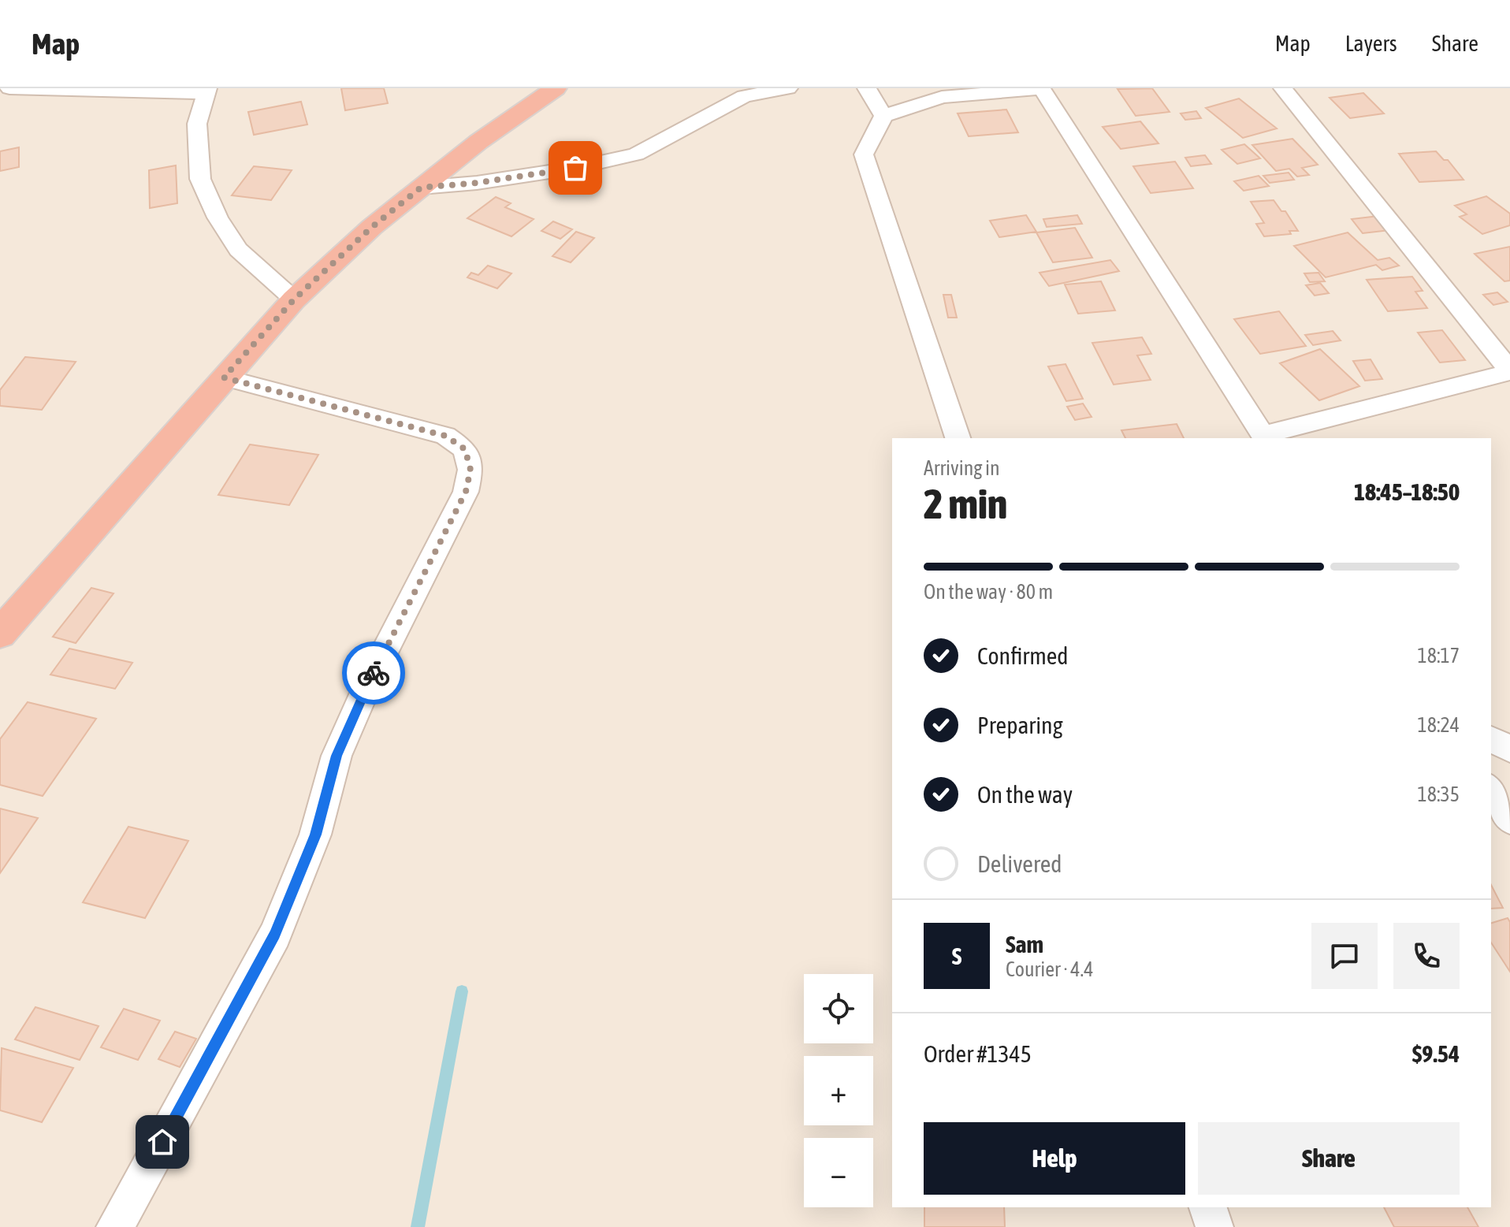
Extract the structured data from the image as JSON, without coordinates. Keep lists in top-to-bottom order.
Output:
{
  "page": {
    "header": "Map",
    "nav": ["Map", "Layers", "Share"],
    "heading": ["2 min", "Arriving in", "18:45–18:50"],
    "panel": [
      "Sam",
      "Courier · 4.4",
      "Order #1345",
      "$9.54"
    ],
    "bar": "On the way · 80 m",
    "list": [
      ["Confirmed", "18:17"],
      ["Preparing", "18:24"],
      ["On the way", "18:35"],
      "Delivered"
    ],
    "round": "S",
    "map_buttons": ["+", "−"],
    "buttons": ["Help", "Share"]
  }
}
